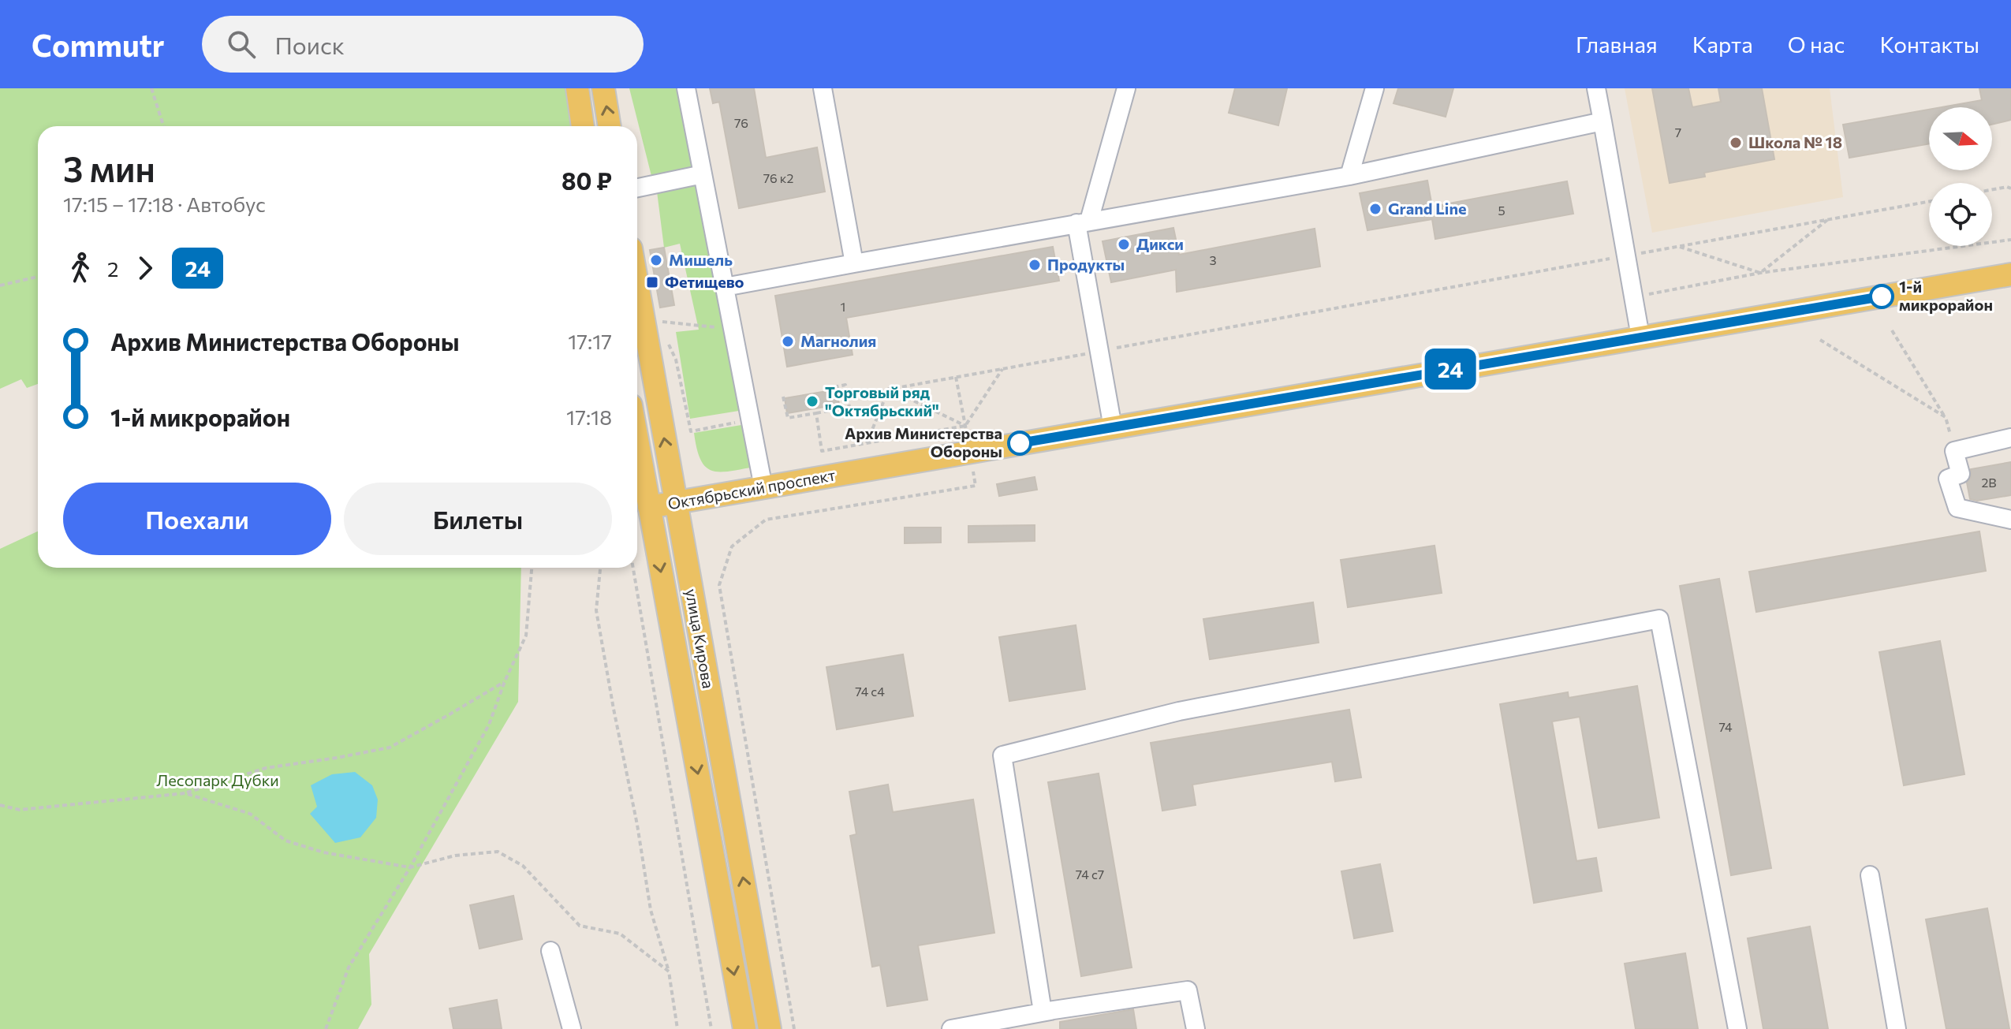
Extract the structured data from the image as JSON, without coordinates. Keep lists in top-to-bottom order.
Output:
{
  "streets": {
    "main road": ["Октябрьский проспект", "улица Кирова"]
  },
  "crossings": [
    ["Октябрьский проспект", "улица Кирова"]
  ],
  "parks": ["Лесопарк Дубки"],
  "places": {
    "other": [
      "Школа № 18",
      "Grand Line",
      "Дикси",
      "Мишель",
      "Продукты",
      "1-й микрорайон",
      "Магнолия",
      "Торговый ряд \"Октябрьский\"",
      "Архив Министерства Обороны"
    ],
    "transit": ["Фетищево"]
  },
  "lines": ["bus line 24"],
  "house_numbers": [
    "76",
    "7",
    "76 к2",
    "5",
    "3",
    "1",
    "2В",
    "74 с4",
    "74",
    "74 с7"
  ],
  "north": "right",
  "page": {
    "header": "Commutr",
    "search": "Поиск",
    "nav": [
      "Главная",
      "Карта",
      "О нас",
      "Контакты"
    ],
    "on_map": "24",
    "heading": ["3 мин", "17:15 – 17:18 · Автобус", "80 ₽"],
    "legs": ["2", "24"],
    "list": [
      {
        "name": "Архив Министерства Обороны",
        "value": "17:17"
      },
      {
        "name": "1-й микрорайон",
        "value": "17:18"
      }
    ],
    "buttons": ["Поехали", "Билеты"]
  }
}
